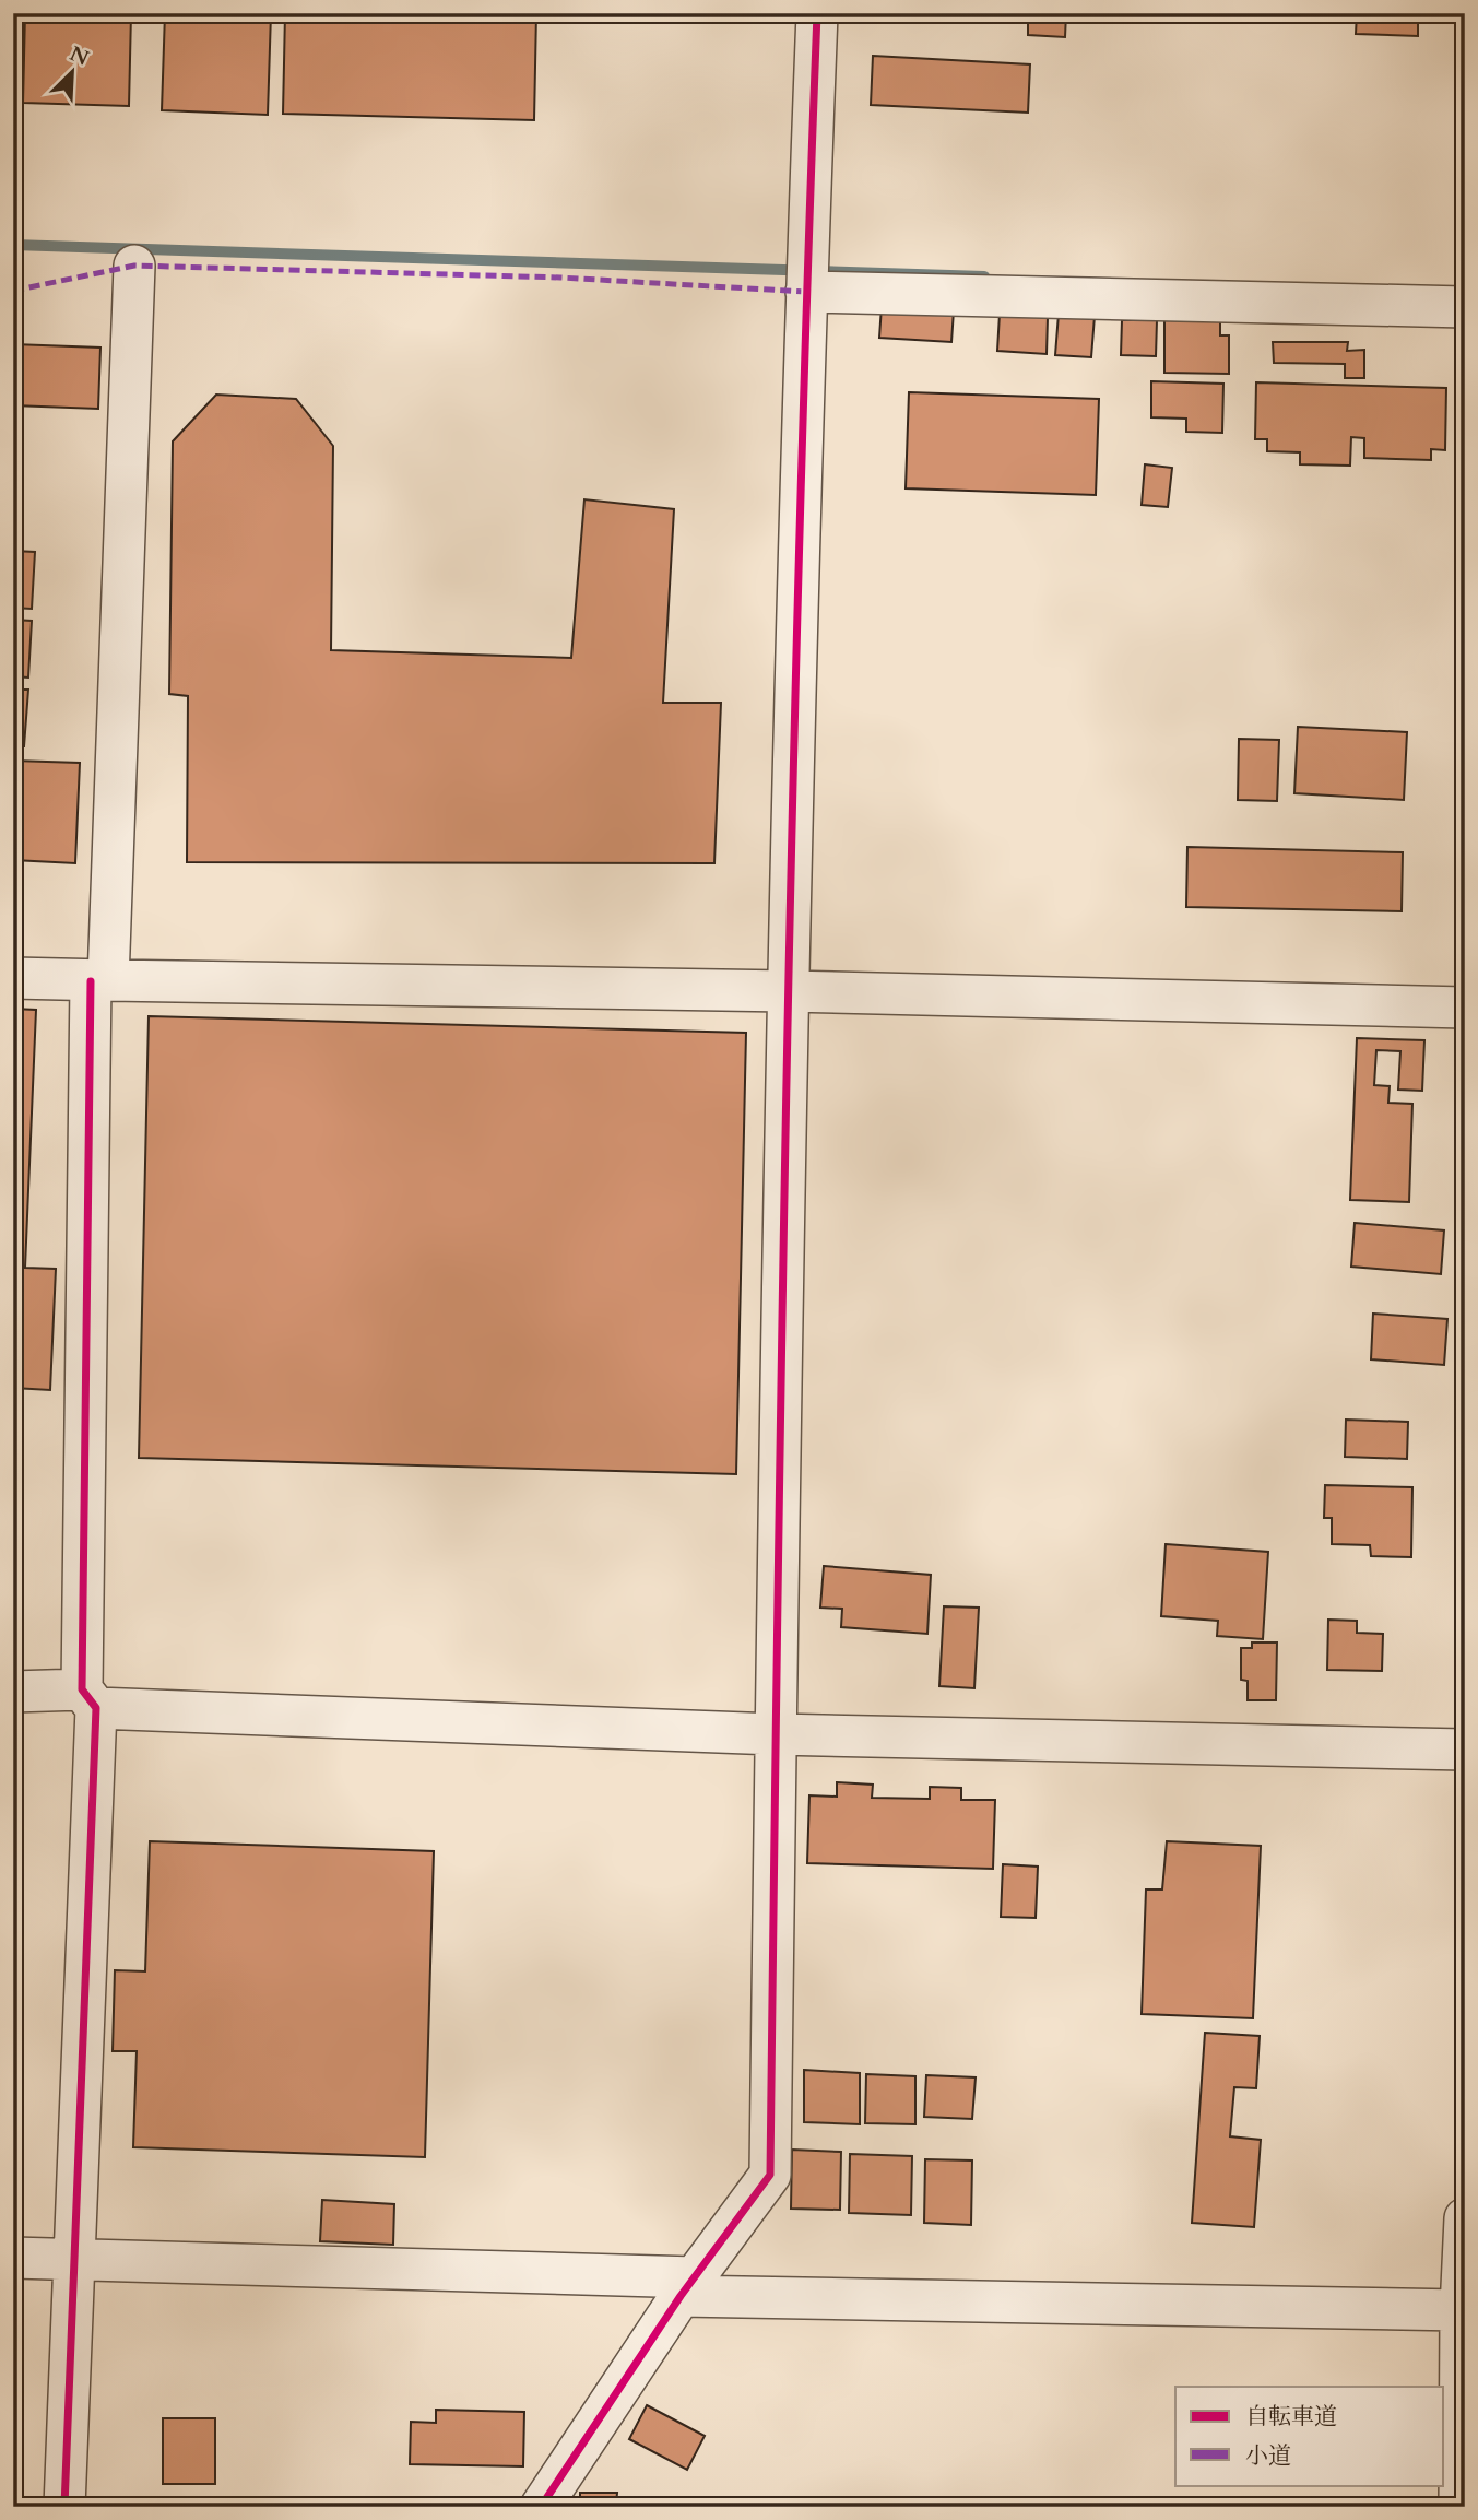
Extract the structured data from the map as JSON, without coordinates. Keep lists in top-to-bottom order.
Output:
{
  "legend": ["自転車道", "小道"],
  "north": "top right"
}
